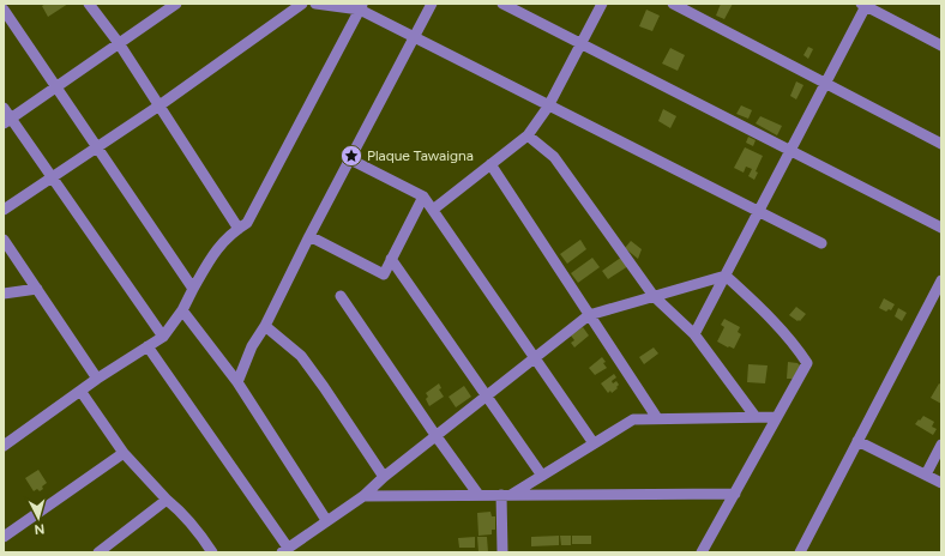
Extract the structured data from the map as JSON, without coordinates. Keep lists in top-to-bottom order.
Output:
{
  "places": {
    "place": ["Plaque Tawaigna"]
  },
  "north": "bottom"
}
